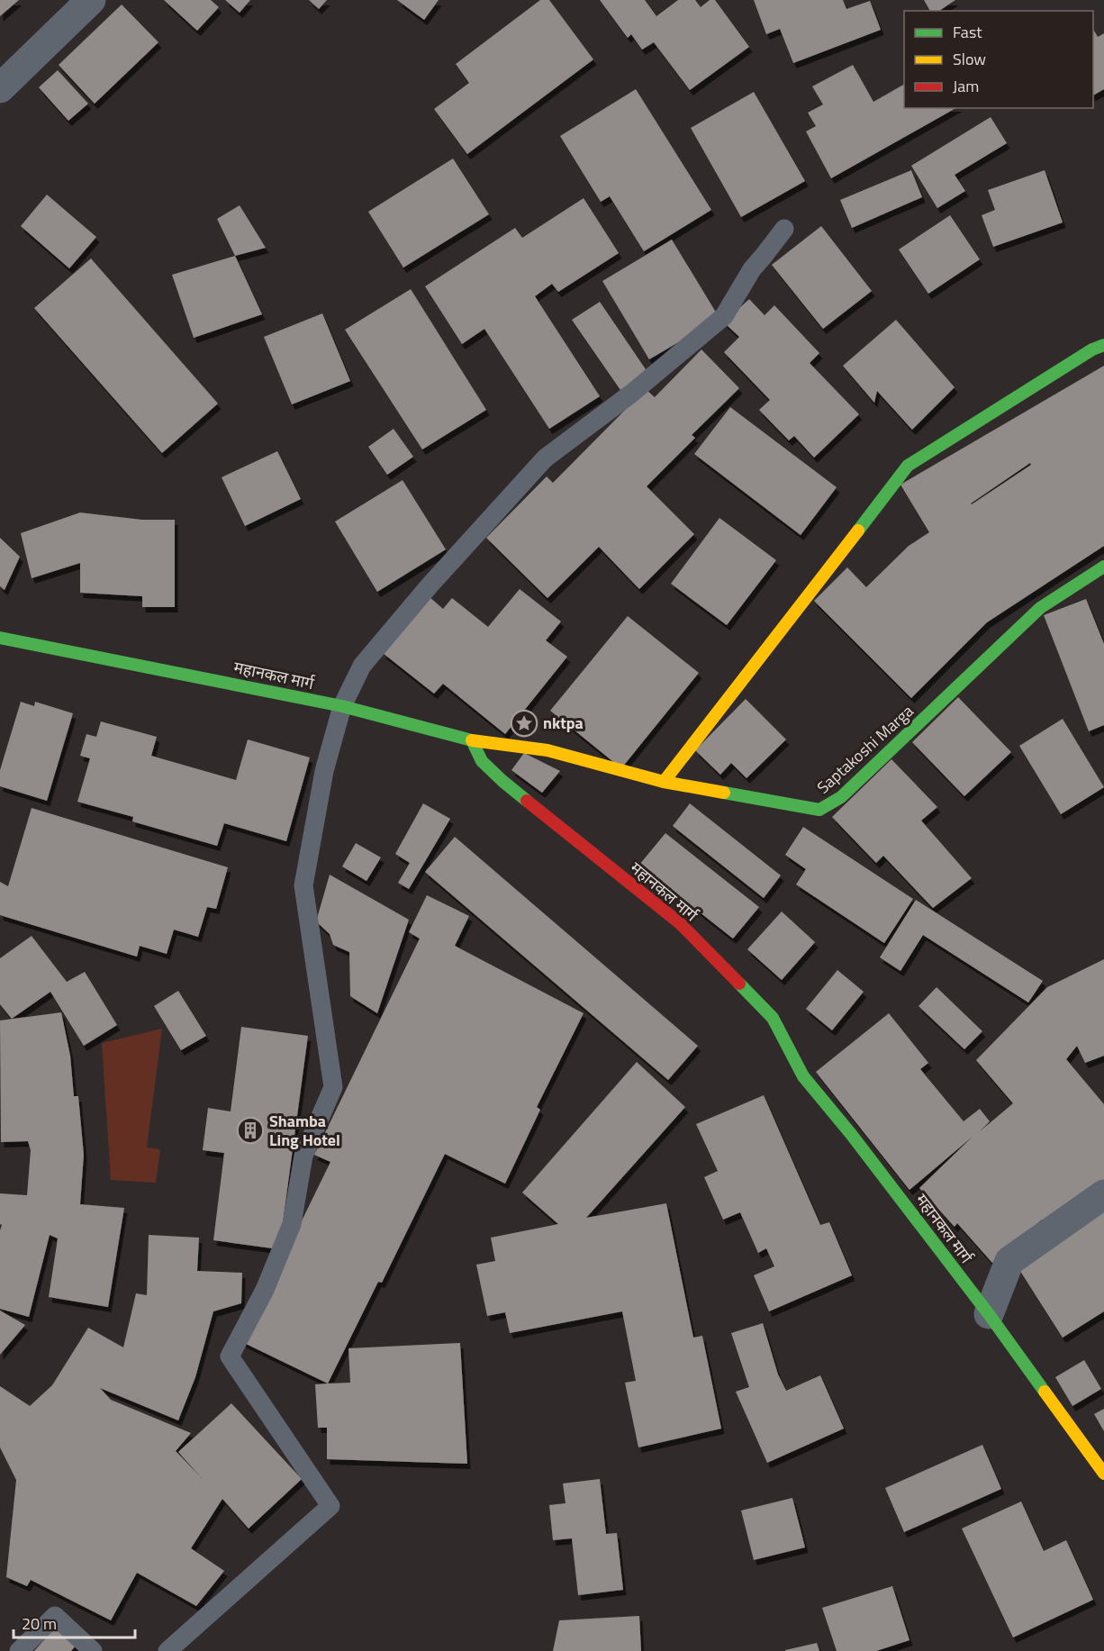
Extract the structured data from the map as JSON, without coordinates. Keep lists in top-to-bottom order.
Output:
{
  "streets": {
    "main road": ["महानकल मार्ग", "Saptakoshi Marga"]
  },
  "crossings": [
    ["महानकल मार्ग", "Saptakoshi Marga"]
  ],
  "places": {
    "place": ["nktpa"],
    "building": ["Shamba Ling Hotel"]
  },
  "legend": ["Fast", "Slow", "Jam"],
  "scale_bar": "20 m"
}
